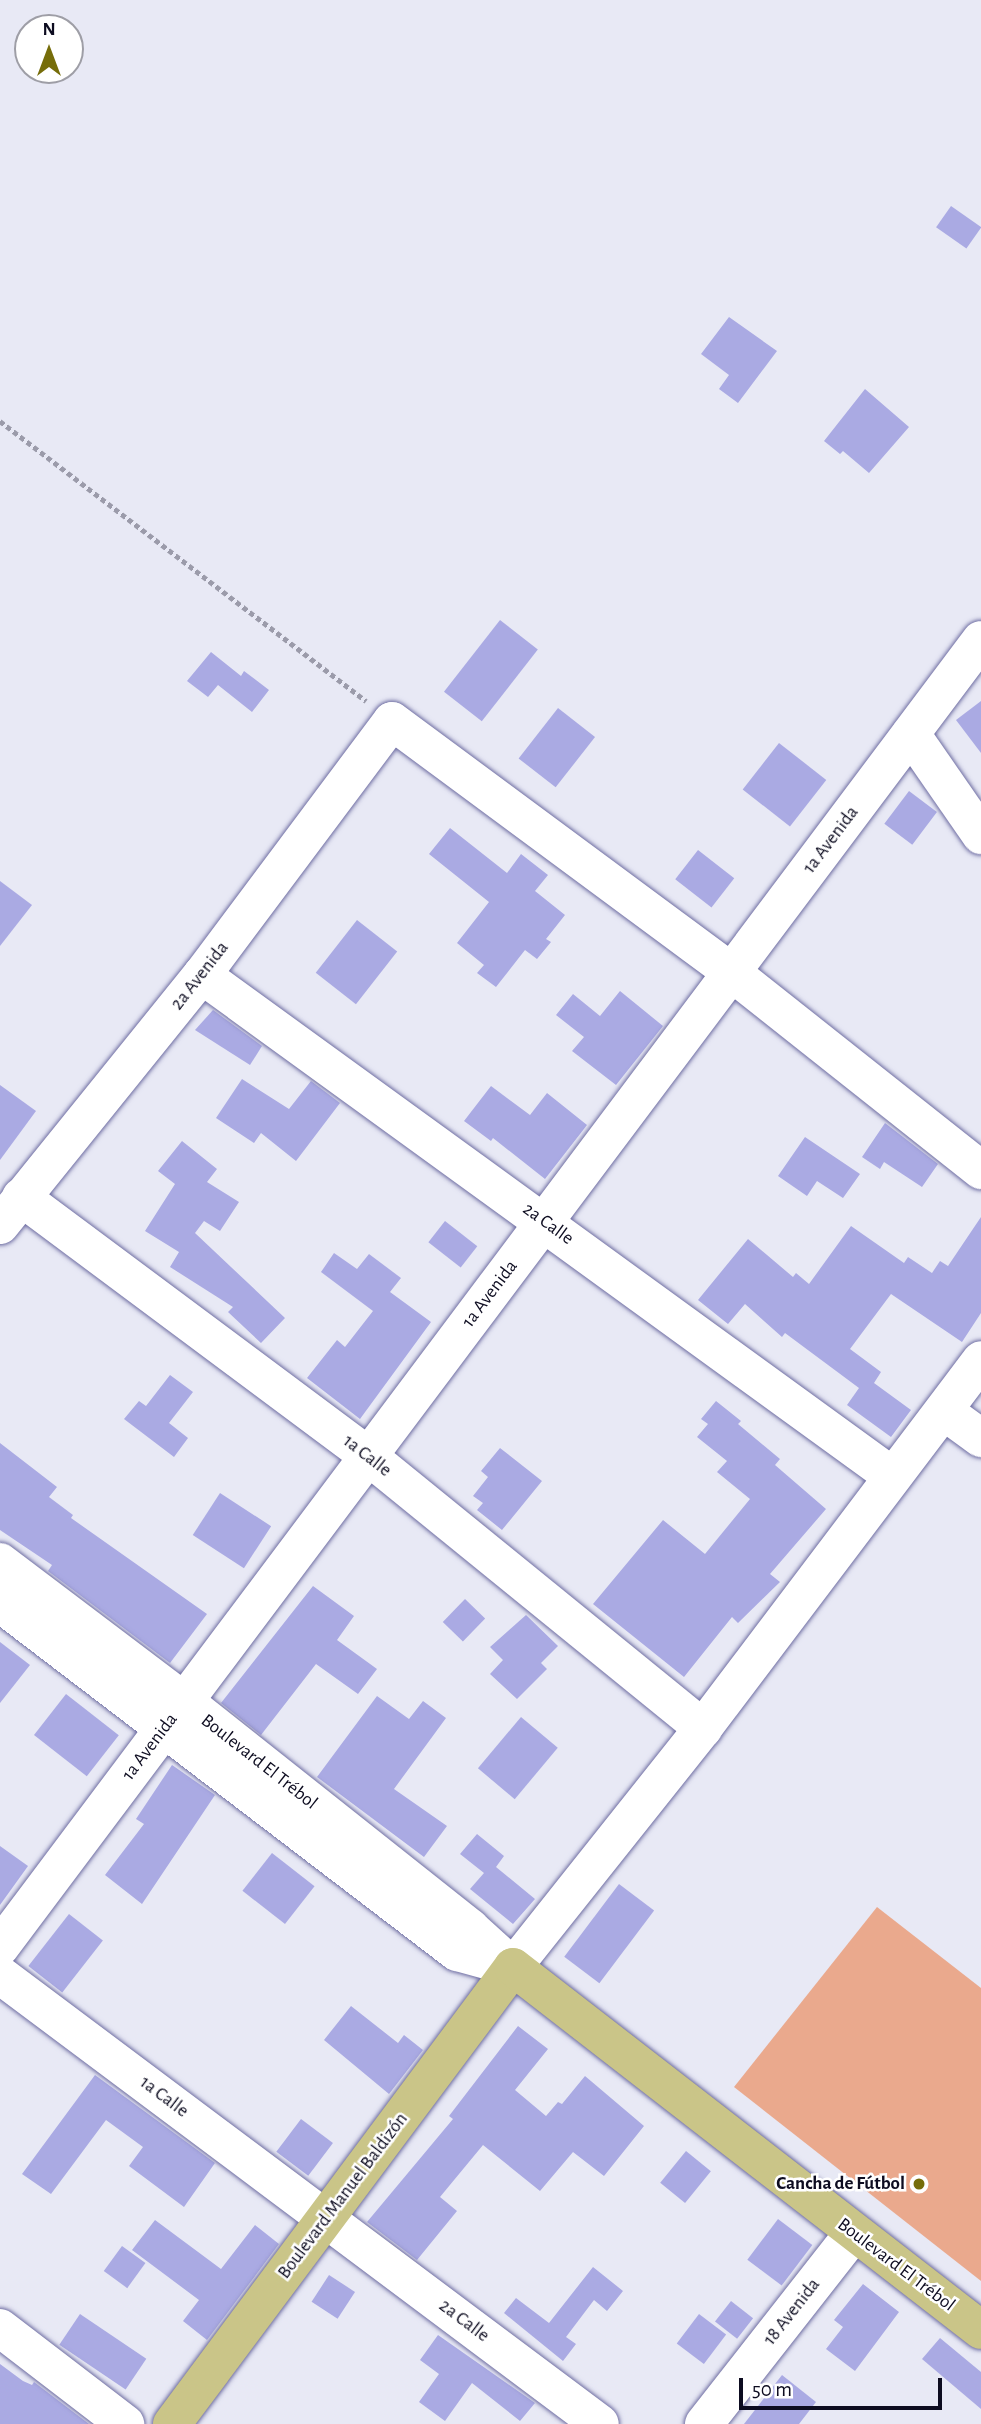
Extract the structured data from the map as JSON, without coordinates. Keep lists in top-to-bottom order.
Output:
{
  "streets": {
    "main road": ["Boulevard El Trébol", "Boulevard Manuel Baldizón"],
    "street": [
      "1a Avenida",
      "2a Avenida",
      "2a Calle",
      "1a Calle",
      "18 Avenida"
    ]
  },
  "crossings": [
    ["1a Avenida", "2a Calle"],
    ["1a Avenida", "1a Calle"],
    ["1a Avenida", "Boulevard El Trébol"],
    ["2a Avenida", "2a Calle"],
    ["2a Avenida", "1a Calle"],
    ["2a Calle", "1a Calle"],
    ["2a Calle", "Boulevard Manuel Baldizón"],
    ["1a Calle", "Boulevard Manuel Baldizón"],
    ["Boulevard El Trébol", "Boulevard Manuel Baldizón"],
    ["Boulevard El Trébol", "18 Avenida"]
  ],
  "places": ["Cancha de Fútbol"],
  "scale_bar": "50 m",
  "north": "top"
}
